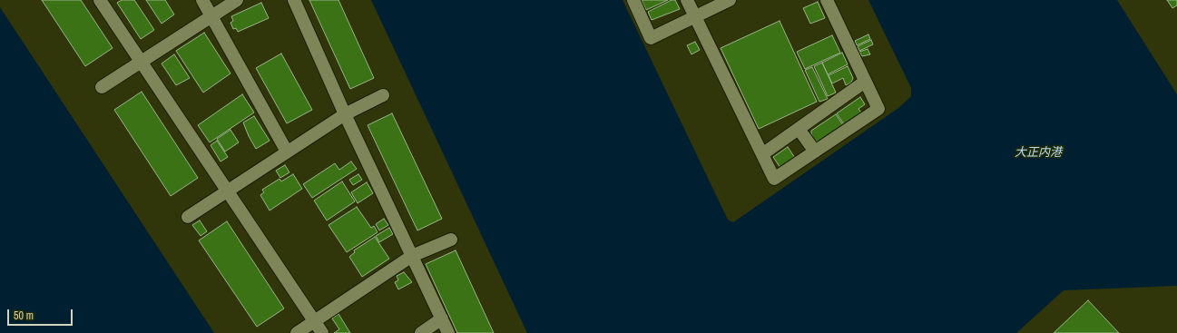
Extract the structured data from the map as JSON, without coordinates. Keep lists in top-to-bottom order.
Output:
{
  "water": ["大正内港"],
  "scale_bar": "50 m"
}
